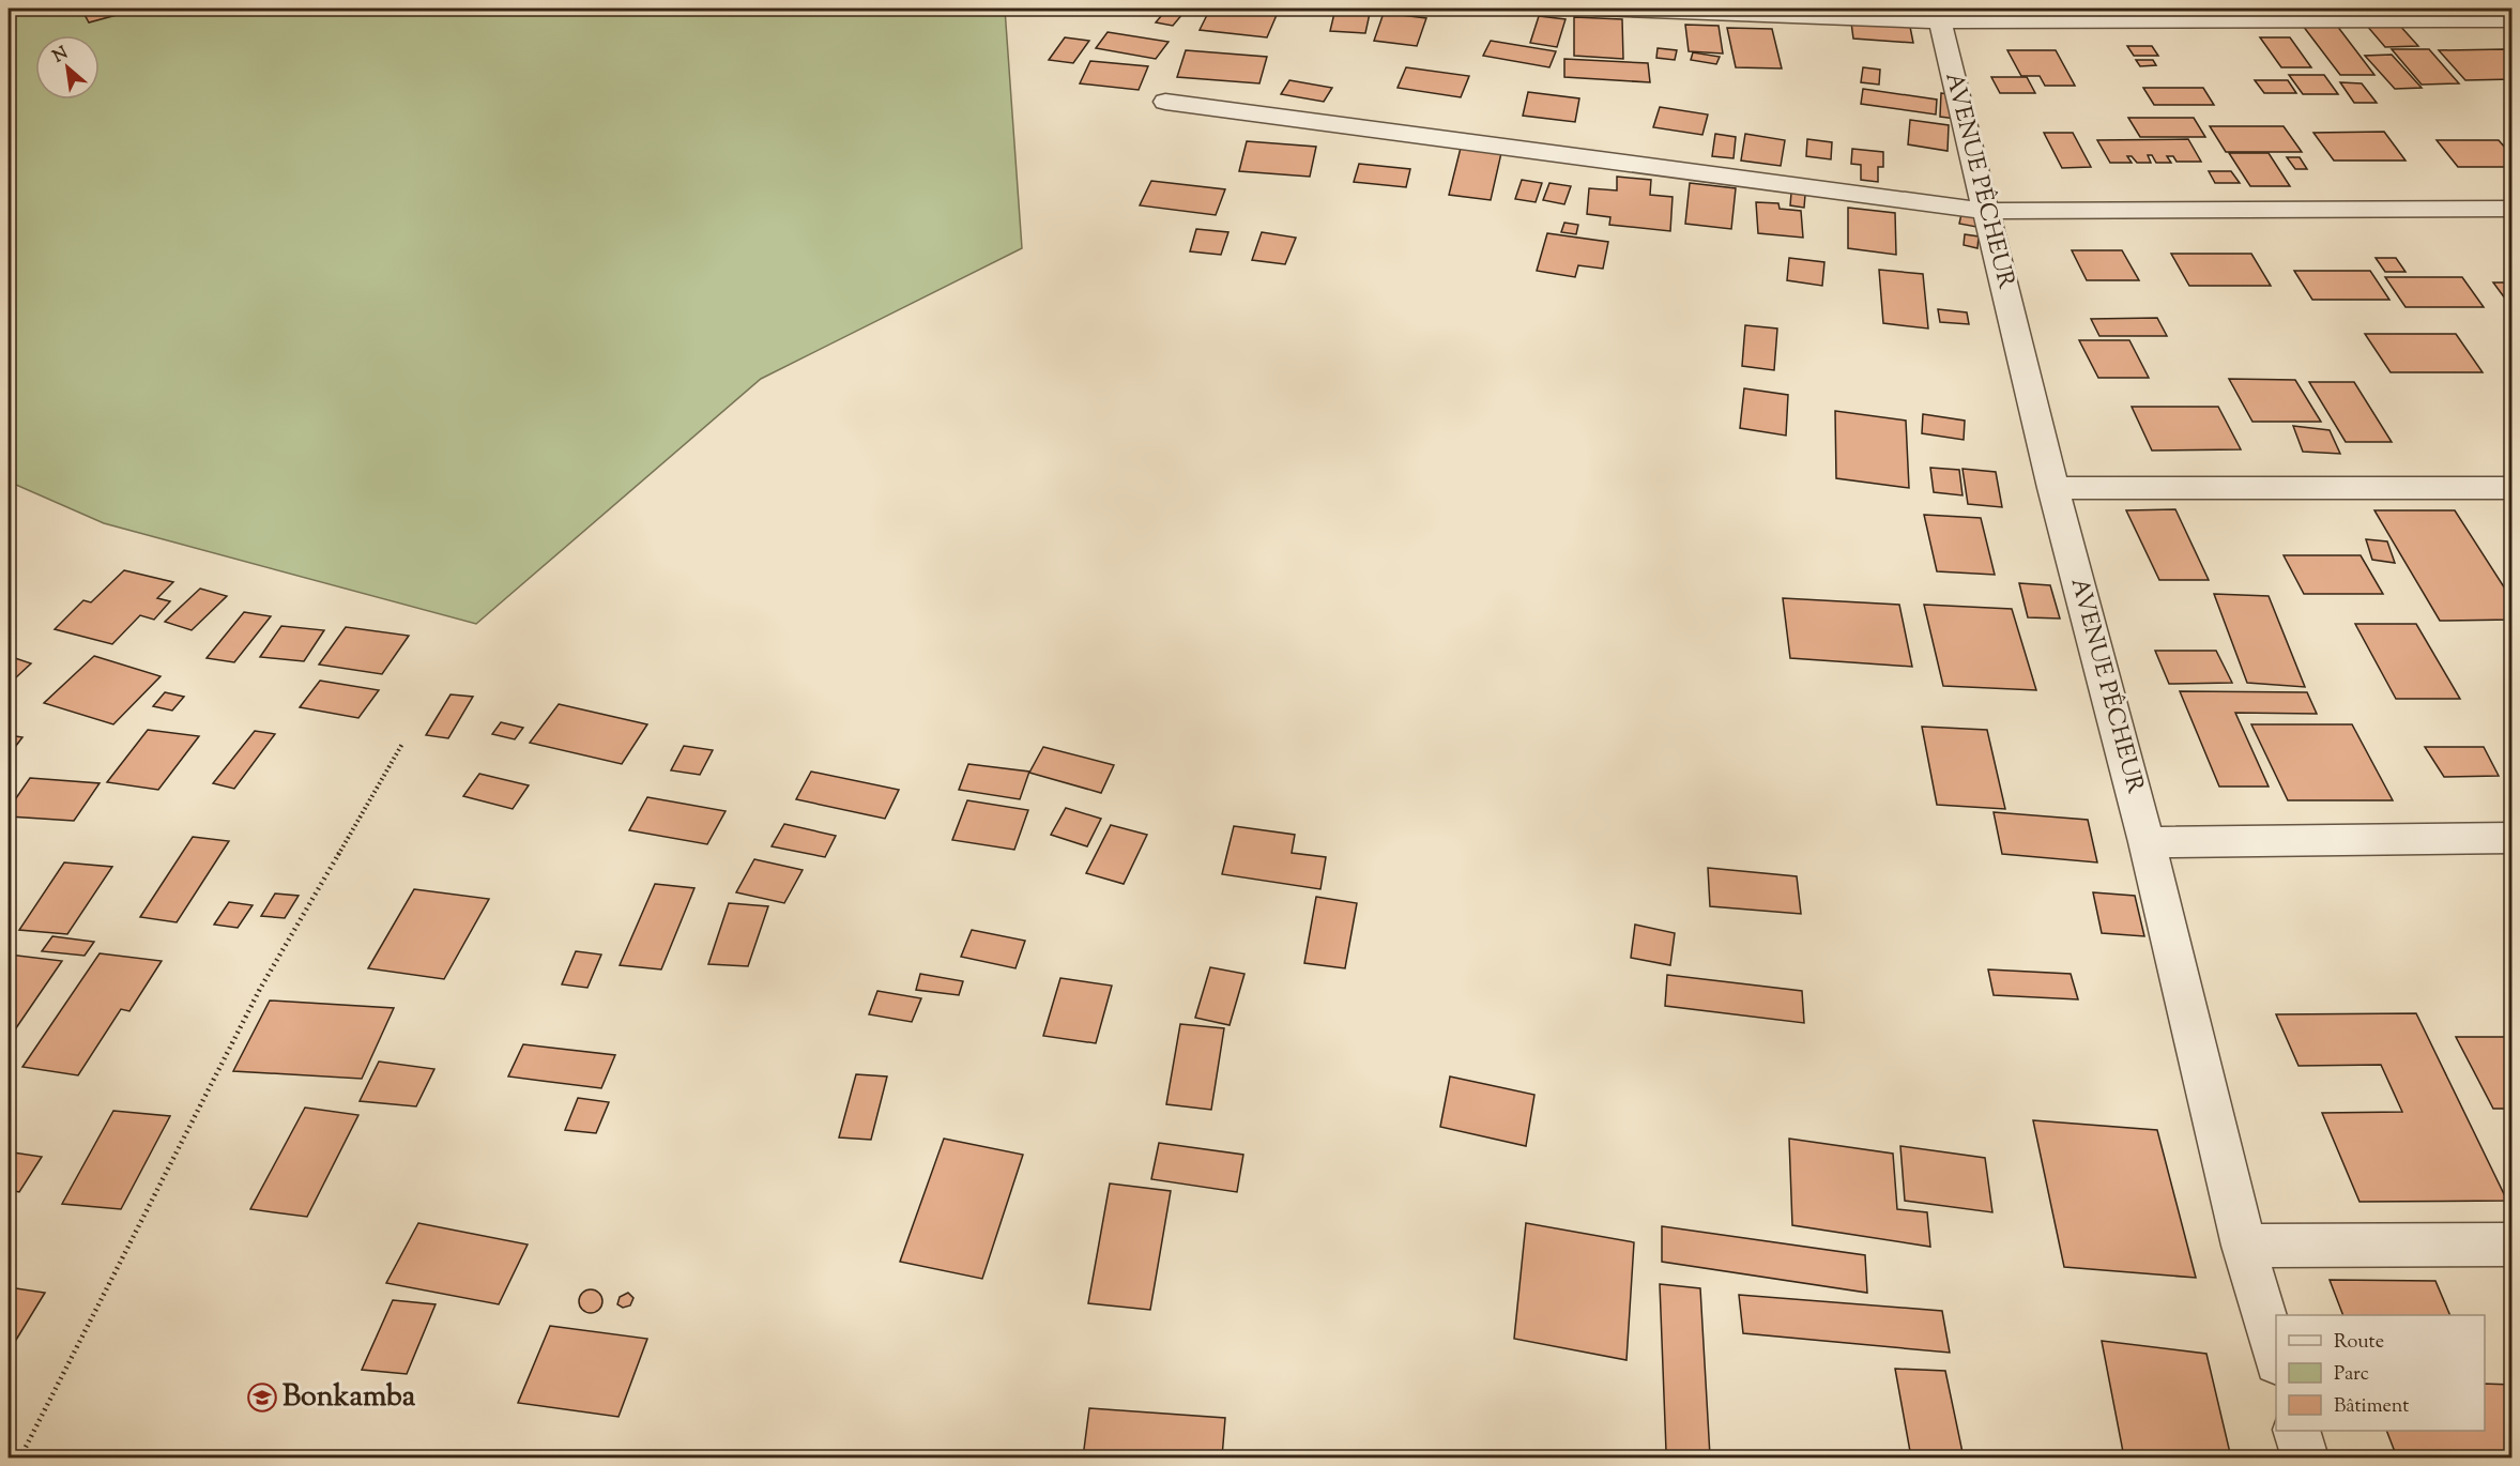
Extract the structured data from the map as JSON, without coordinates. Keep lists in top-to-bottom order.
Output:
{
  "streets": {
    "street": ["AVENUE PÊCHEUR"]
  },
  "places": {
    "school or university": ["Bonkamba"]
  },
  "legend": ["Route", "Parc", "Bâtiment"],
  "north": "top left"
}
